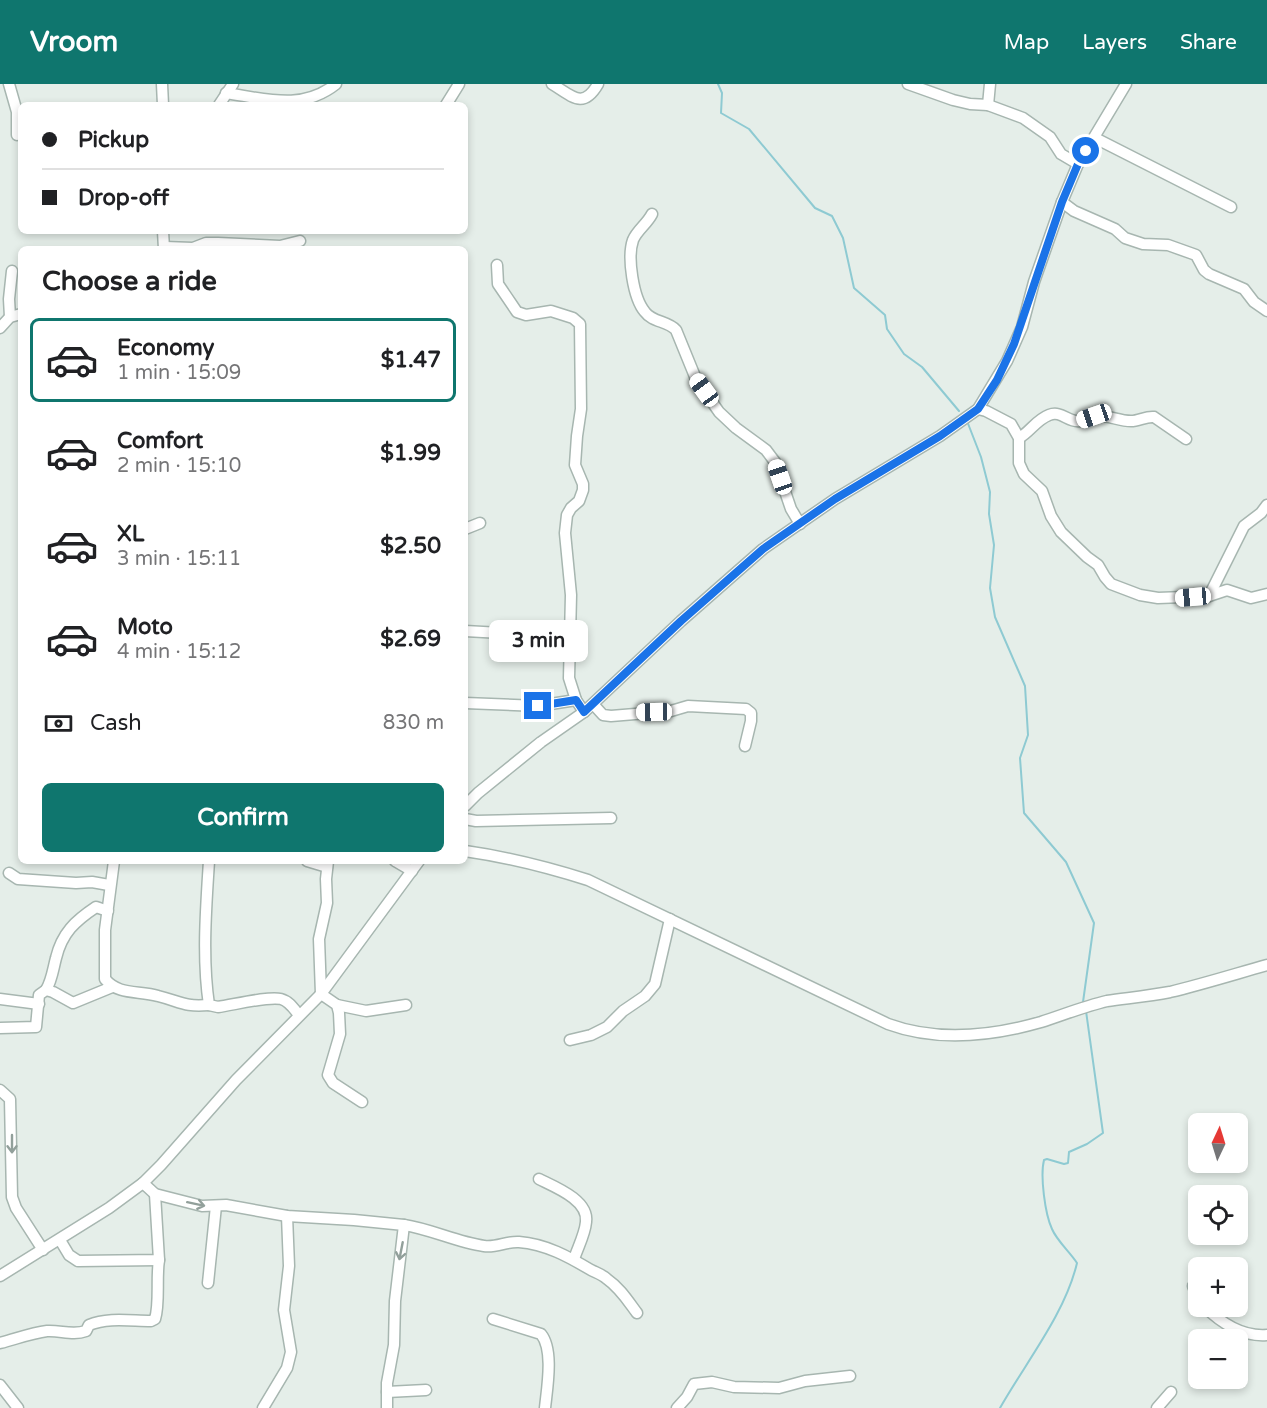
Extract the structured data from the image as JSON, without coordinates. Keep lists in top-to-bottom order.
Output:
{
  "north": "top",
  "page": {
    "header": "Vroom",
    "nav": ["Map", "Layers", "Share"],
    "banner": ["Pickup", "Drop-off"],
    "heading": "Choose a ride",
    "list": [
      {
        "name": "Economy",
        "note": "1 min · 15:09",
        "value": "$1.47"
      },
      {
        "name": "Comfort",
        "note": "2 min · 15:10",
        "value": "$1.99"
      },
      {
        "name": "XL",
        "note": "3 min · 15:11",
        "value": "$2.50"
      },
      {
        "name": "Moto",
        "note": "4 min · 15:12",
        "value": "$2.69"
      }
    ],
    "bubble": "3 min",
    "pay": ["Cash", "830 m"],
    "buttons": "Confirm",
    "map_buttons": ["+", "−"]
  }
}
